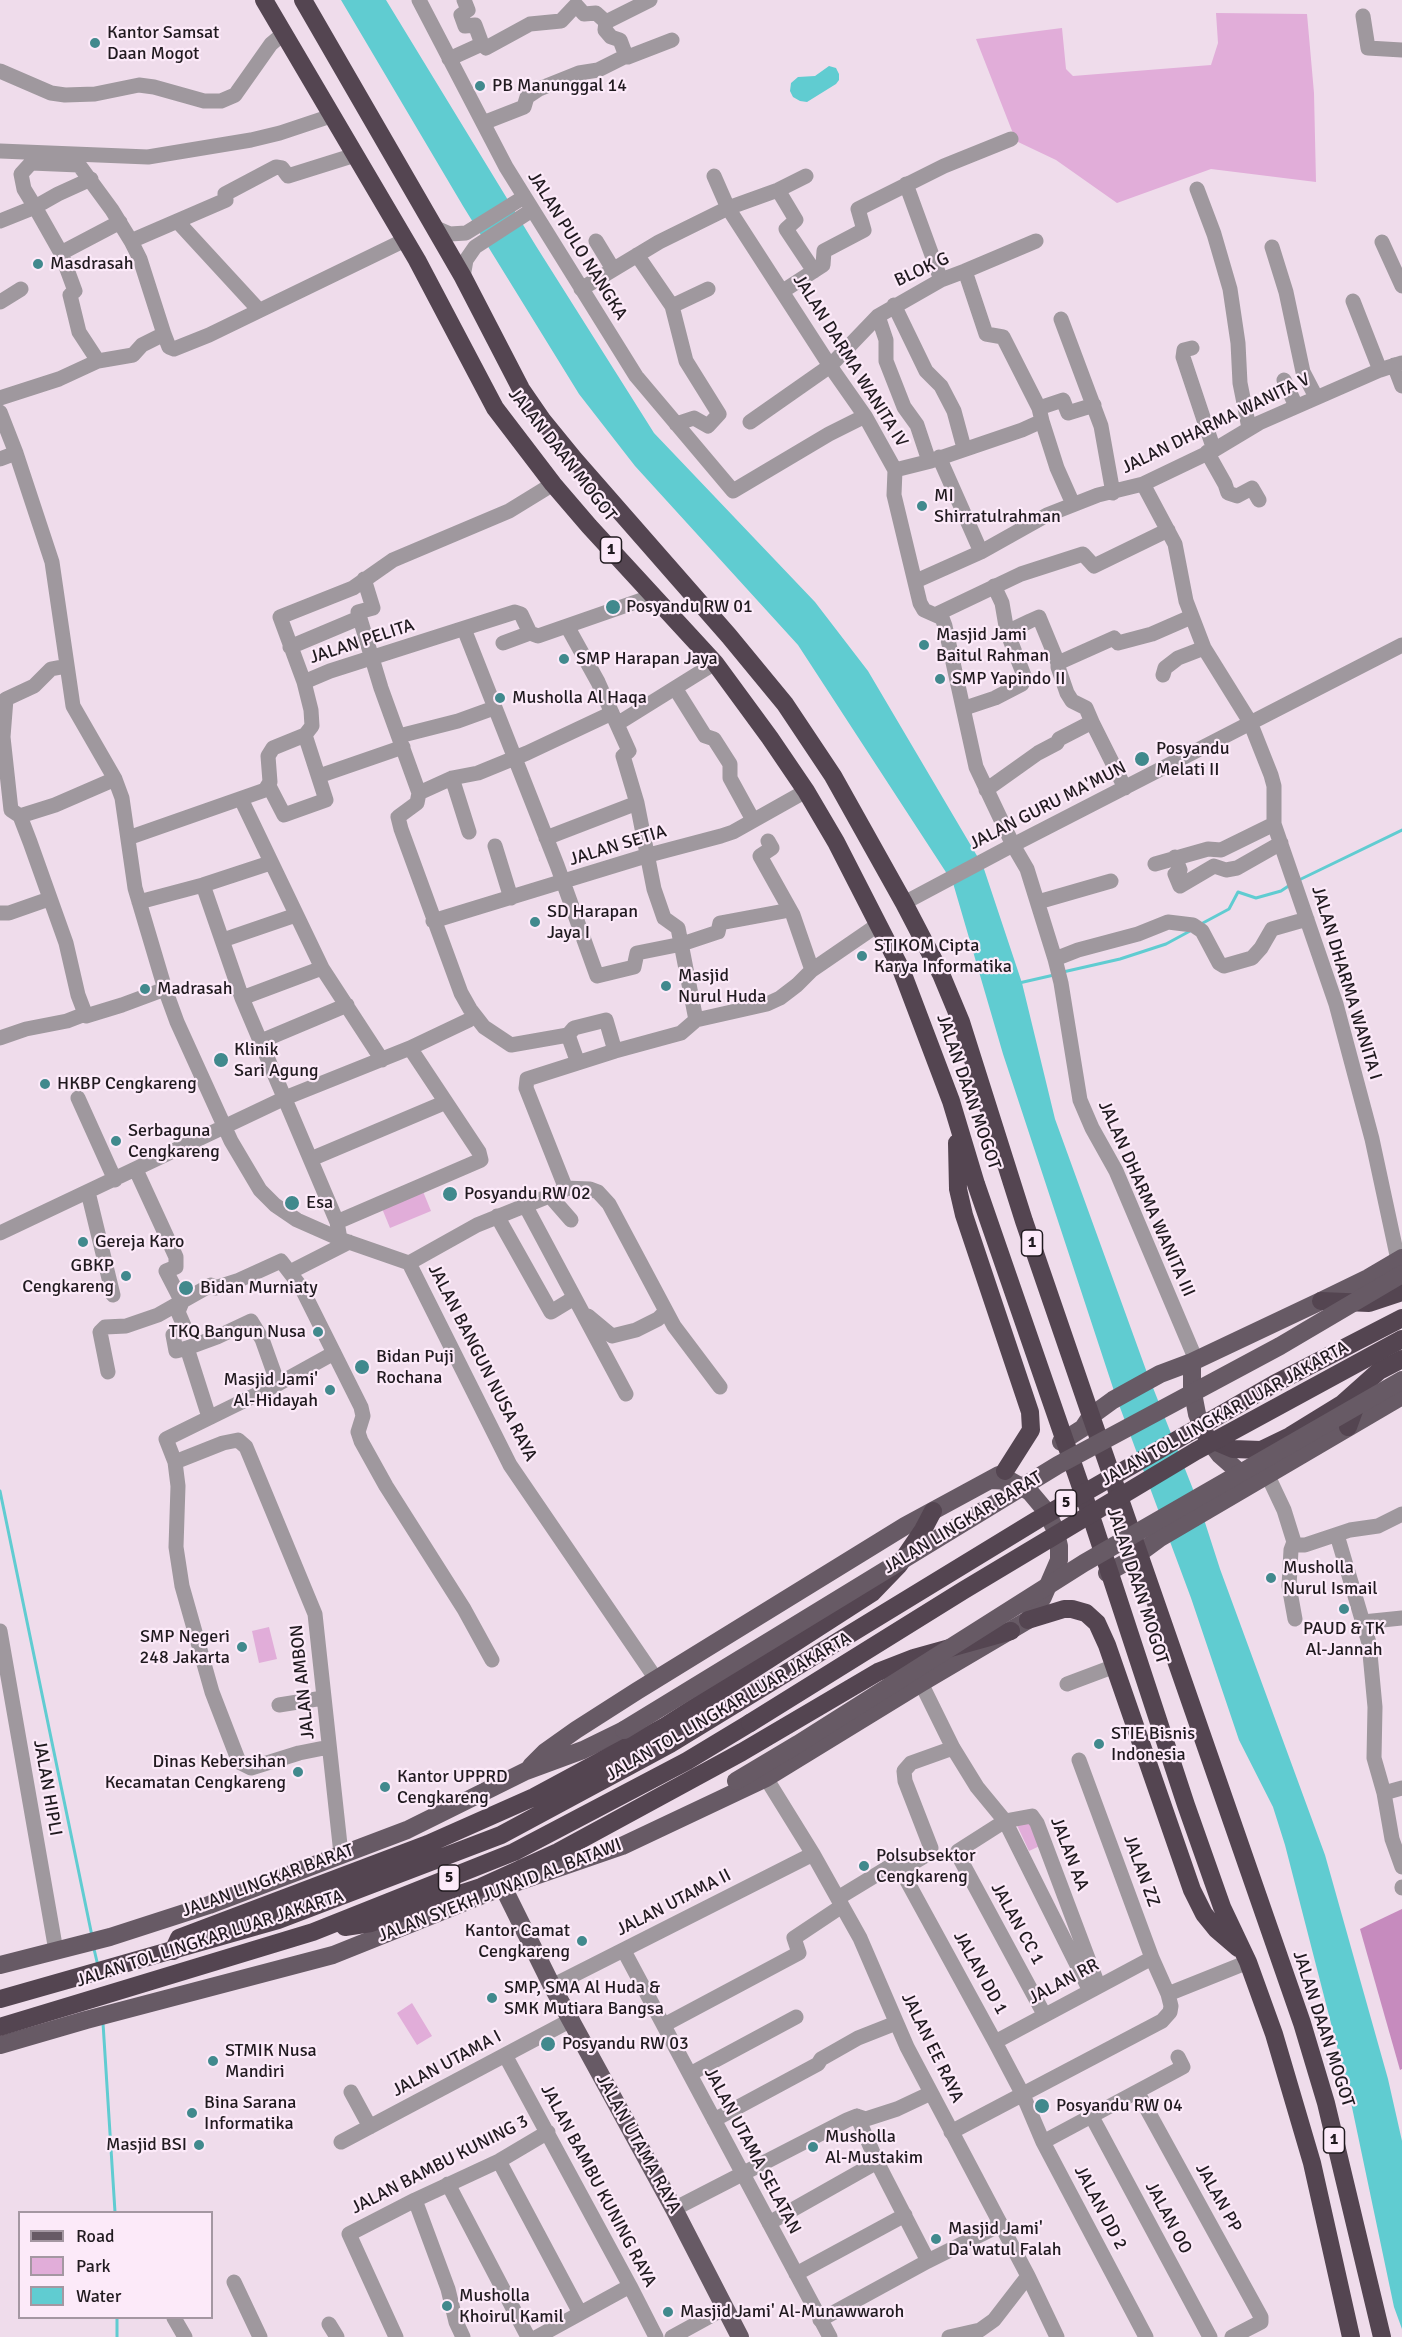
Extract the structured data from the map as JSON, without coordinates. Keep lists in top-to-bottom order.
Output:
{
  "streets": {
    "highway": [
      "JALAN DAAN MOGOT",
      "1",
      "JALAN TOL LINGKAR LUAR JAKARTA",
      "5"
    ],
    "main road": ["JALAN LINGKAR BARAT", "JALAN SYEKH JUNAID AL BATAWI", "JALAN UTAMA RAYA"],
    "street": [
      "JALAN PULO NANGKA",
      "BLOK G",
      "JALAN DARMA WANITA IV",
      "JALAN DHARMA WANITA V",
      "JALAN PELITA",
      "JALAN GURU MA'MUN",
      "JALAN SETIA",
      "JALAN DHARMA WANITA I",
      "JALAN DHARMA WANITA III",
      "JALAN BANGUN NUSA RAYA",
      "JALAN AMBON",
      "JALAN HIPLI",
      "JALAN AA",
      "JALAN ZZ",
      "JALAN UTAMA II",
      "JALAN CC 1",
      "JALAN DD 1",
      "JALAN RR",
      "JALAN EE RAYA",
      "JALAN UTAMA I",
      "JALAN UTAMA SELATAN",
      "JALAN BAMBU KUNING 3",
      "JALAN BAMBU KUNING RAYA",
      "JALAN PP",
      "JALAN DD 2",
      "JALAN OO"
    ]
  },
  "crossings": [
    ["JALAN PULO NANGKA", "JALAN DARMA WANITA IV"],
    ["BLOK G", "JALAN DARMA WANITA IV"],
    ["JALAN DARMA WANITA IV", "JALAN DHARMA WANITA V"],
    ["JALAN DARMA WANITA IV", "JALAN GURU MA'MUN"],
    ["JALAN DARMA WANITA IV", "JALAN DHARMA WANITA III"],
    ["JALAN DHARMA WANITA V", "JALAN DHARMA WANITA I"],
    ["JALAN DAAN MOGOT", "JALAN GURU MA'MUN"],
    ["JALAN DAAN MOGOT", "JALAN SETIA"],
    ["JALAN GURU MA'MUN", "JALAN DHARMA WANITA I"],
    ["JALAN GURU MA'MUN", "JALAN DHARMA WANITA III"],
    ["JALAN DHARMA WANITA I", "JALAN LINGKAR BARAT"],
    ["JALAN BANGUN NUSA RAYA", "JALAN LINGKAR BARAT"],
    ["JALAN LINGKAR BARAT", "JALAN AMBON"],
    ["JALAN LINGKAR BARAT", "JALAN HIPLI"],
    ["JALAN AA", "JALAN CC 1"],
    ["JALAN AA", "JALAN RR"],
    ["JALAN ZZ", "JALAN RR"],
    ["JALAN SYEKH JUNAID AL BATAWI", "JALAN EE RAYA"],
    ["JALAN SYEKH JUNAID AL BATAWI", "JALAN UTAMA RAYA"],
    ["JALAN UTAMA II", "JALAN EE RAYA"],
    ["JALAN UTAMA II", "JALAN UTAMA RAYA"],
    ["JALAN UTAMA II", "JALAN UTAMA SELATAN"],
    ["JALAN CC 1", "JALAN RR"],
    ["JALAN DD 1", "JALAN RR"],
    ["JALAN DD 1", "JALAN DD 2"],
    ["JALAN UTAMA I", "JALAN UTAMA RAYA"],
    ["JALAN UTAMA I", "JALAN BAMBU KUNING RAYA"],
    ["JALAN BAMBU KUNING 3", "JALAN BAMBU KUNING RAYA"]
  ],
  "places": [
    "Kantor Samsat Daan Mogot",
    "PB Manunggal 14",
    "Masdrasah",
    "MI Shirratulrahman",
    "Posyandu RW 01",
    "Masjid Jami Baitul Rahman",
    "SMP Harapan Jaya",
    "SMP Yapindo II",
    "Musholla Al Haqa",
    "Posyandu Melati II",
    "SD Harapan Jaya I",
    "STIKOM Cipta Karya Informatika",
    "Masjid Nurul Huda",
    "Madrasah",
    "Klinik Sari Agung",
    "HKBP Cengkareng",
    "Serbaguna Cengkareng",
    "Posyandu RW 02",
    "Esa",
    "Gereja Karo",
    "GBKP Cengkareng",
    "Bidan Murniaty",
    "TKQ Bangun Nusa",
    "Bidan Puji Rochana",
    "Masjid Jami' Al-Hidayah",
    "Musholla Nurul Ismail",
    "PAUD & TK Al-Jannah",
    "SMP Negeri 248 Jakarta",
    "STIE Bisnis Indonesia",
    "Dinas Kebersihan Kecamatan Cengkareng",
    "Kantor UPPRD Cengkareng",
    "Polsubsektor Cengkareng",
    "Kantor Camat Cengkareng",
    "SMP, SMA Al Huda & SMK Mutiara Bangsa",
    "Posyandu RW 03",
    "STMIK Nusa Mandiri",
    "Posyandu RW 04",
    "Bina Sarana Informatika",
    "Masjid BSI",
    "Musholla Al-Mustakim",
    "Masjid Jami' Da'watul Falah",
    "Musholla Khoirul Kamil",
    "Masjid Jami' Al-Munawwaroh"
  ],
  "legend": ["Road", "Park", "Water"]
}
